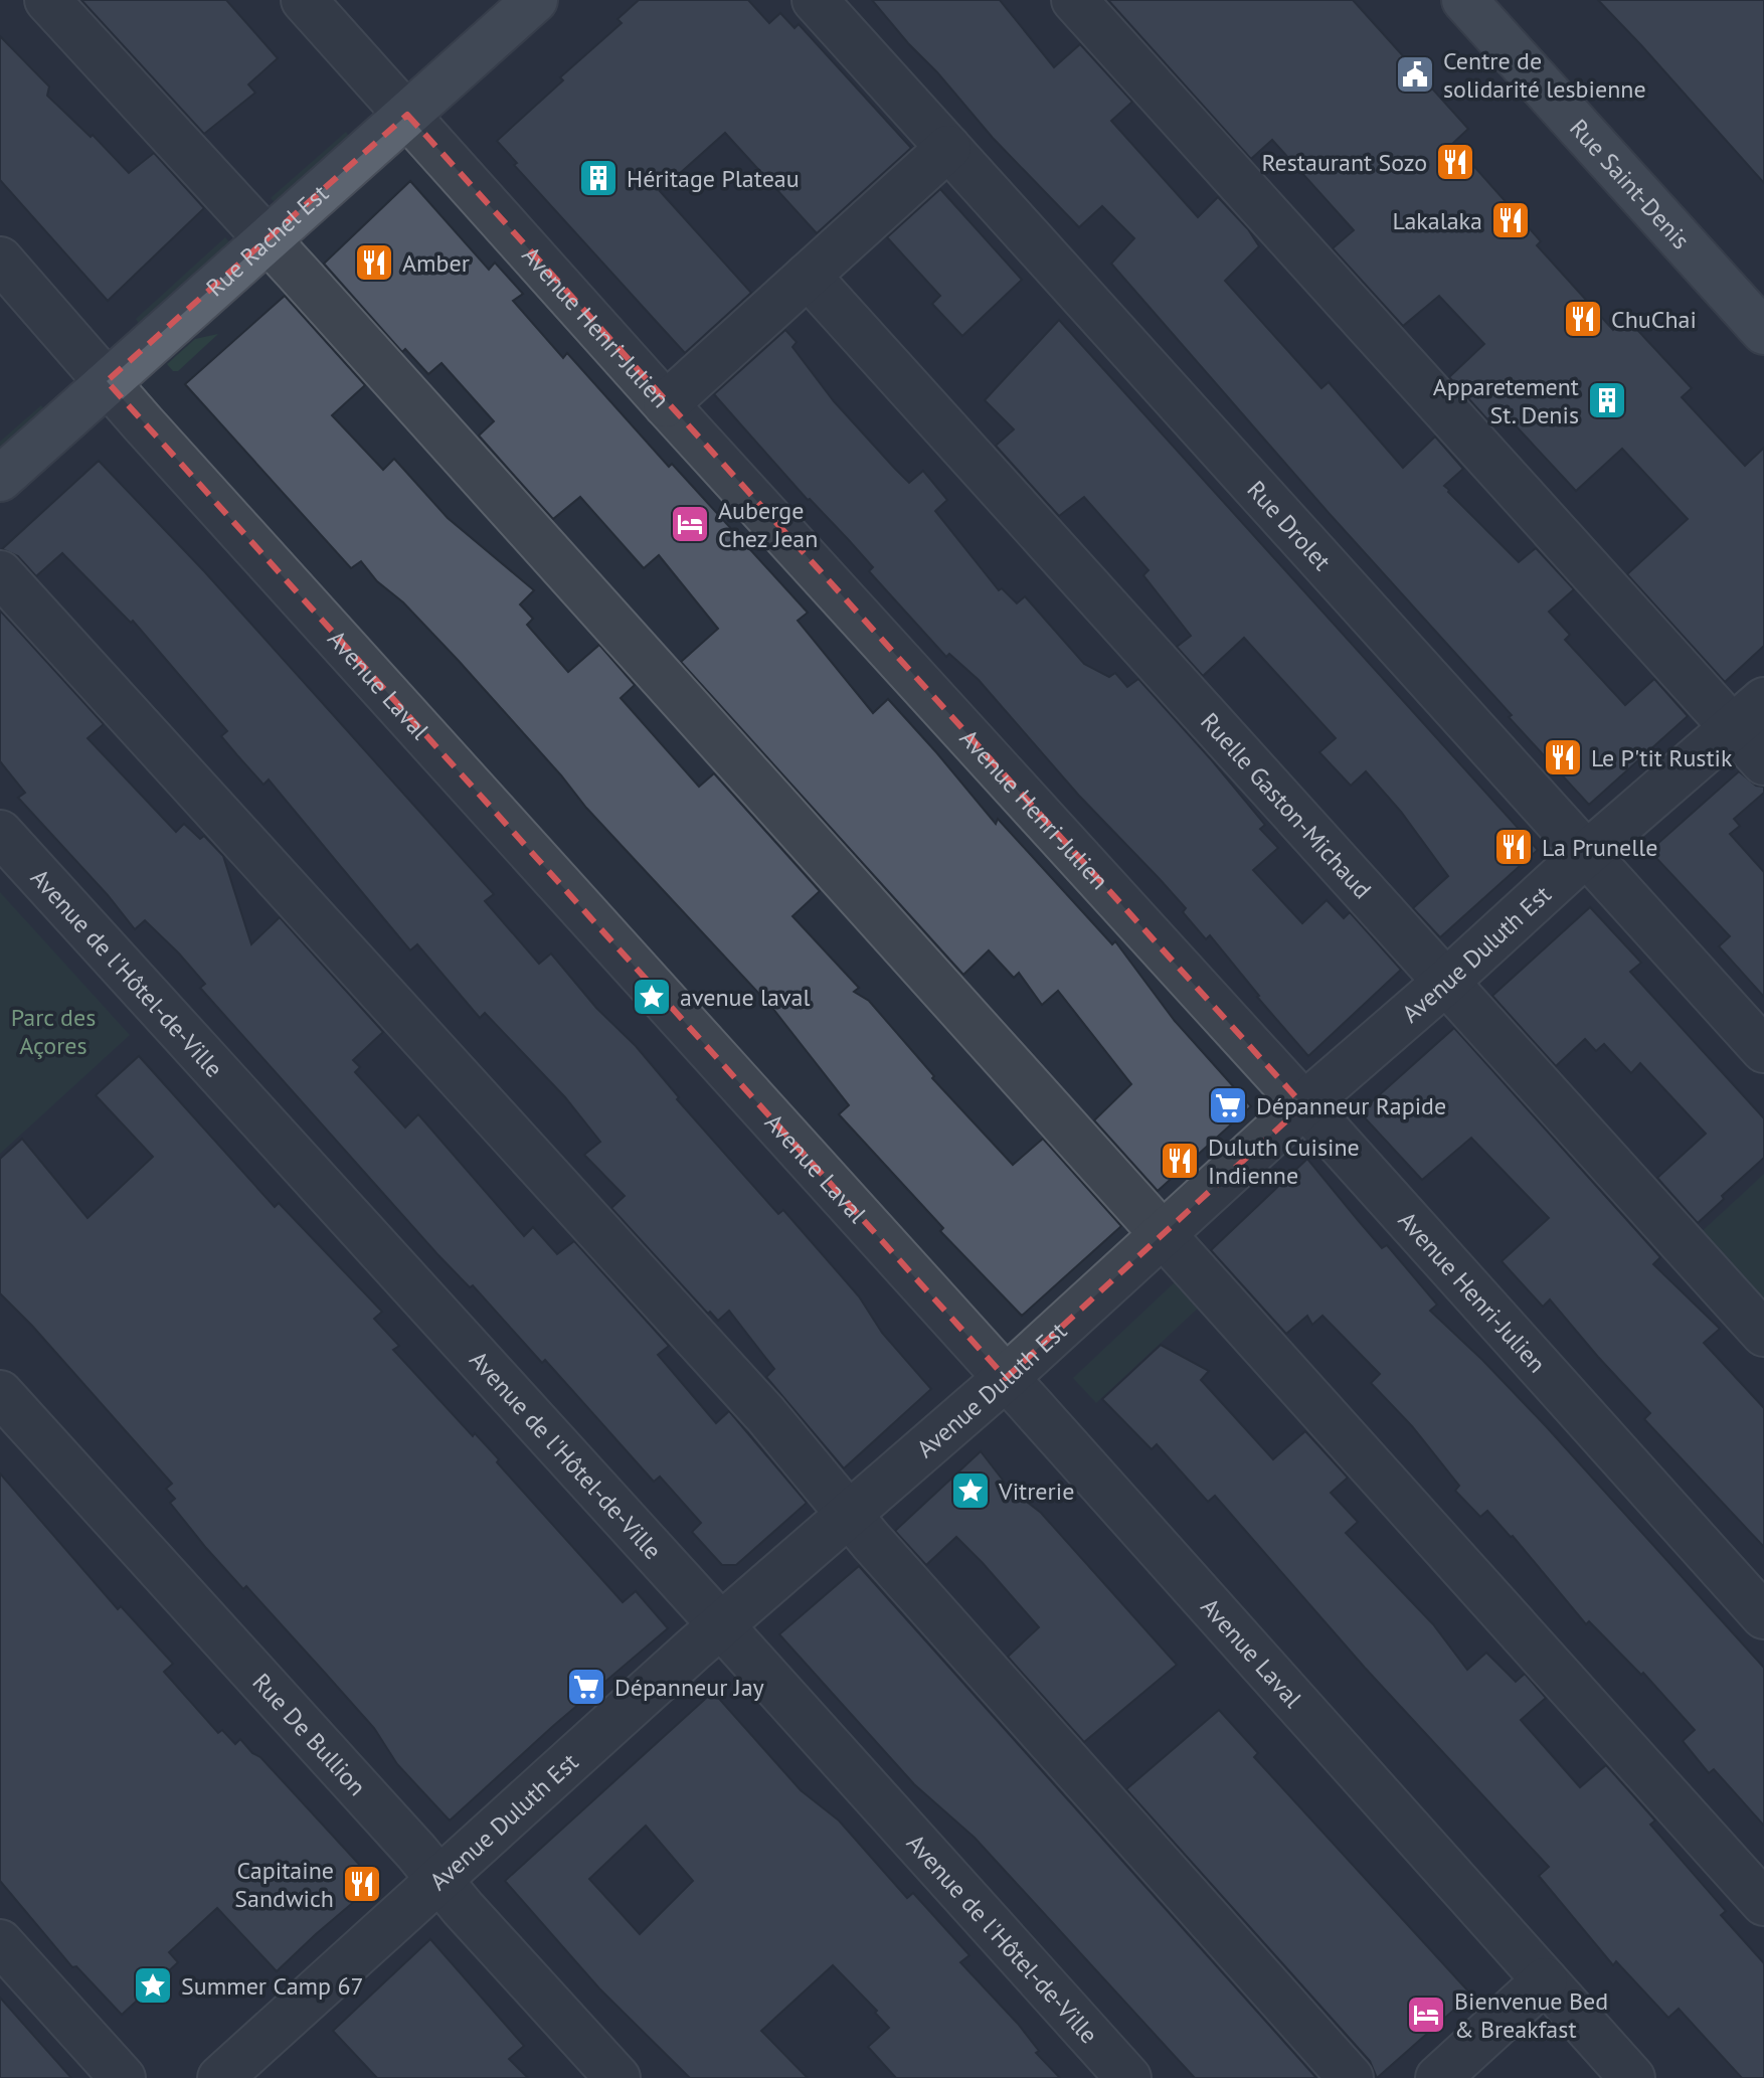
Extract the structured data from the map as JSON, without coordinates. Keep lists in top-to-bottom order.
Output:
{
  "streets": {
    "main road": ["Rue Saint-Denis", "Rue Rachel Est"],
    "street": [
      "Avenue Henri-Julien",
      "Rue Drolet",
      "Avenue Laval",
      "Ruelle Gaston-Michaud",
      "Avenue Duluth Est",
      "Avenue de l'Hôtel-de-Ville",
      "Rue De Bullion"
    ]
  },
  "crossings": [
    ["Rue Rachel Est", "Avenue Henri-Julien"],
    ["Rue Rachel Est", "Avenue Laval"],
    ["Avenue Henri-Julien", "Avenue Duluth Est"],
    ["Rue Drolet", "Avenue Duluth Est"],
    ["Avenue Laval", "Avenue Duluth Est"],
    ["Ruelle Gaston-Michaud", "Avenue Duluth Est"],
    ["Avenue Duluth Est", "Avenue de l'Hôtel-de-Ville"],
    ["Avenue Duluth Est", "Rue De Bullion"]
  ],
  "parks": ["Parc des Açores"],
  "places": {
    "public building": ["Centre de solidarité lesbienne"],
    "restaurant": [
      "Restaurant Sozo",
      "Lakalaka",
      "Amber",
      "ChuChai",
      "Le P'tit Rustik",
      "La Prunelle",
      "Duluth Cuisine Indienne",
      "Capitaine Sandwich"
    ],
    "building": ["Héritage Plateau", "Apparetement St. Denis"],
    "hotel": ["Auberge Chez Jean", "Bienvenue Bed & Breakfast"],
    "place": ["avenue laval", "Vitrerie", "Summer Camp 67"],
    "supermarket": ["Dépanneur Rapide", "Dépanneur Jay"]
  }
}
